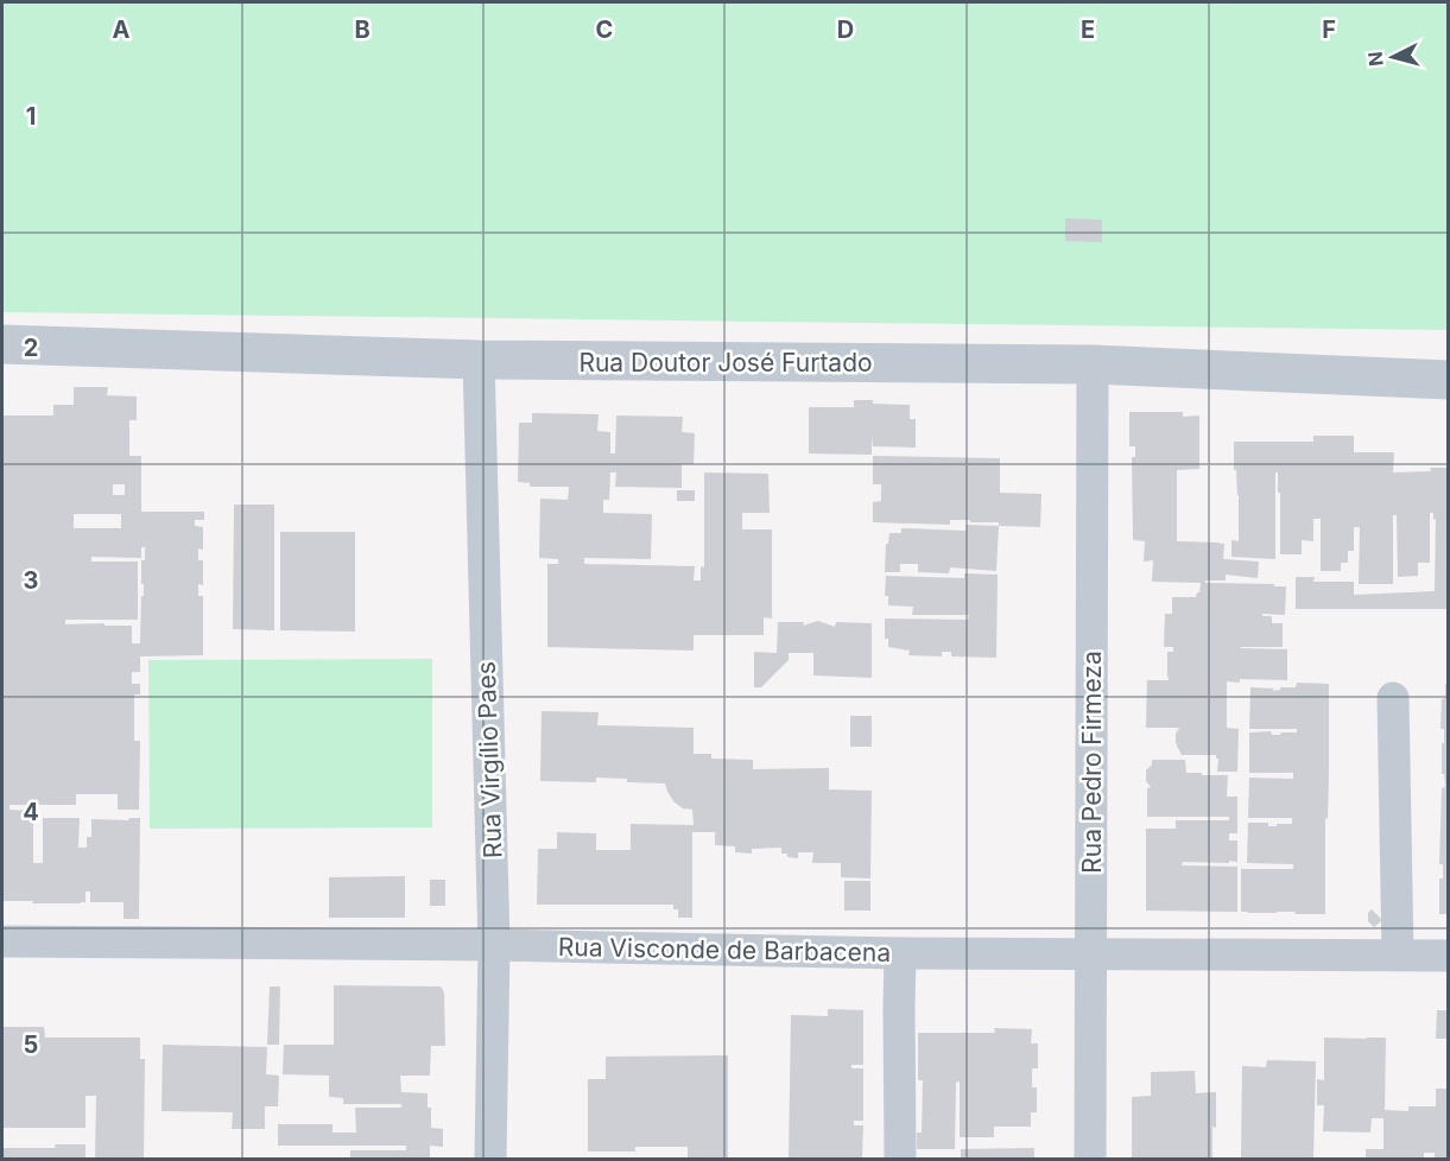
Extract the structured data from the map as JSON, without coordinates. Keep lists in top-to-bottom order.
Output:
{
  "streets": {
    "street": [
      "Rua Doutor José Furtado",
      "Rua Virgílio Paes",
      "Rua Pedro Firmeza",
      "Rua Visconde de Barbacena"
    ]
  },
  "crossings": [
    ["Rua Doutor José Furtado", "Rua Virgílio Paes"],
    ["Rua Doutor José Furtado", "Rua Pedro Firmeza"],
    ["Rua Virgílio Paes", "Rua Visconde de Barbacena"],
    ["Rua Pedro Firmeza", "Rua Visconde de Barbacena"]
  ],
  "north": "left",
  "grid": {
    "columns": [
      "A",
      "B",
      "C",
      "D",
      "E",
      "F"
    ],
    "rows": [
      "1",
      "2",
      "3",
      "4",
      "5"
    ]
  }
}
